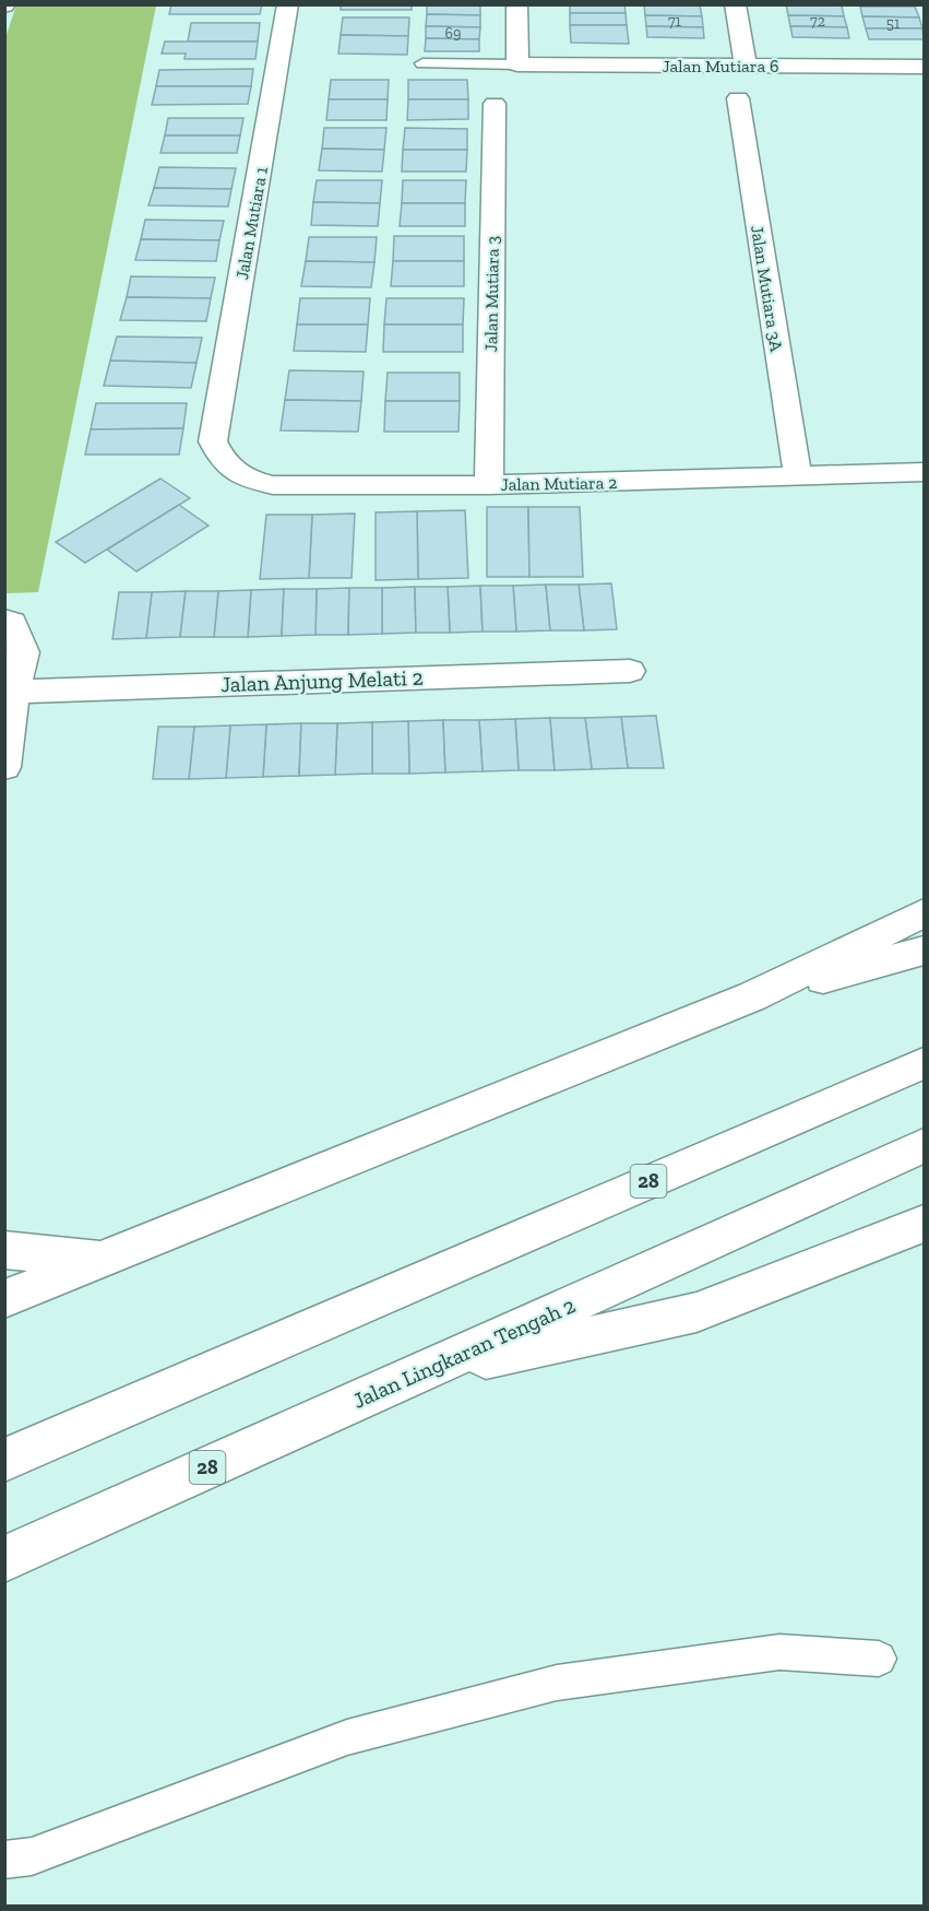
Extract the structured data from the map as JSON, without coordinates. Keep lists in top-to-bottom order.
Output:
{
  "streets": {
    "main road": [
      "Jalan Mutiara 6",
      "Jalan Mutiara 1",
      "Jalan Mutiara 3A",
      "Jalan Mutiara 3",
      "Jalan Mutiara 2",
      "Jalan Anjung Melati 2",
      "28",
      "Jalan Lingkaran Tengah 2"
    ]
  },
  "crossings": [
    ["Jalan Mutiara 1", "Jalan Mutiara 2"],
    ["Jalan Mutiara 3A", "Jalan Mutiara 2"],
    ["Jalan Mutiara 3", "Jalan Mutiara 2"]
  ],
  "house_numbers": [
    "71",
    "72",
    "51",
    "69"
  ]
}
